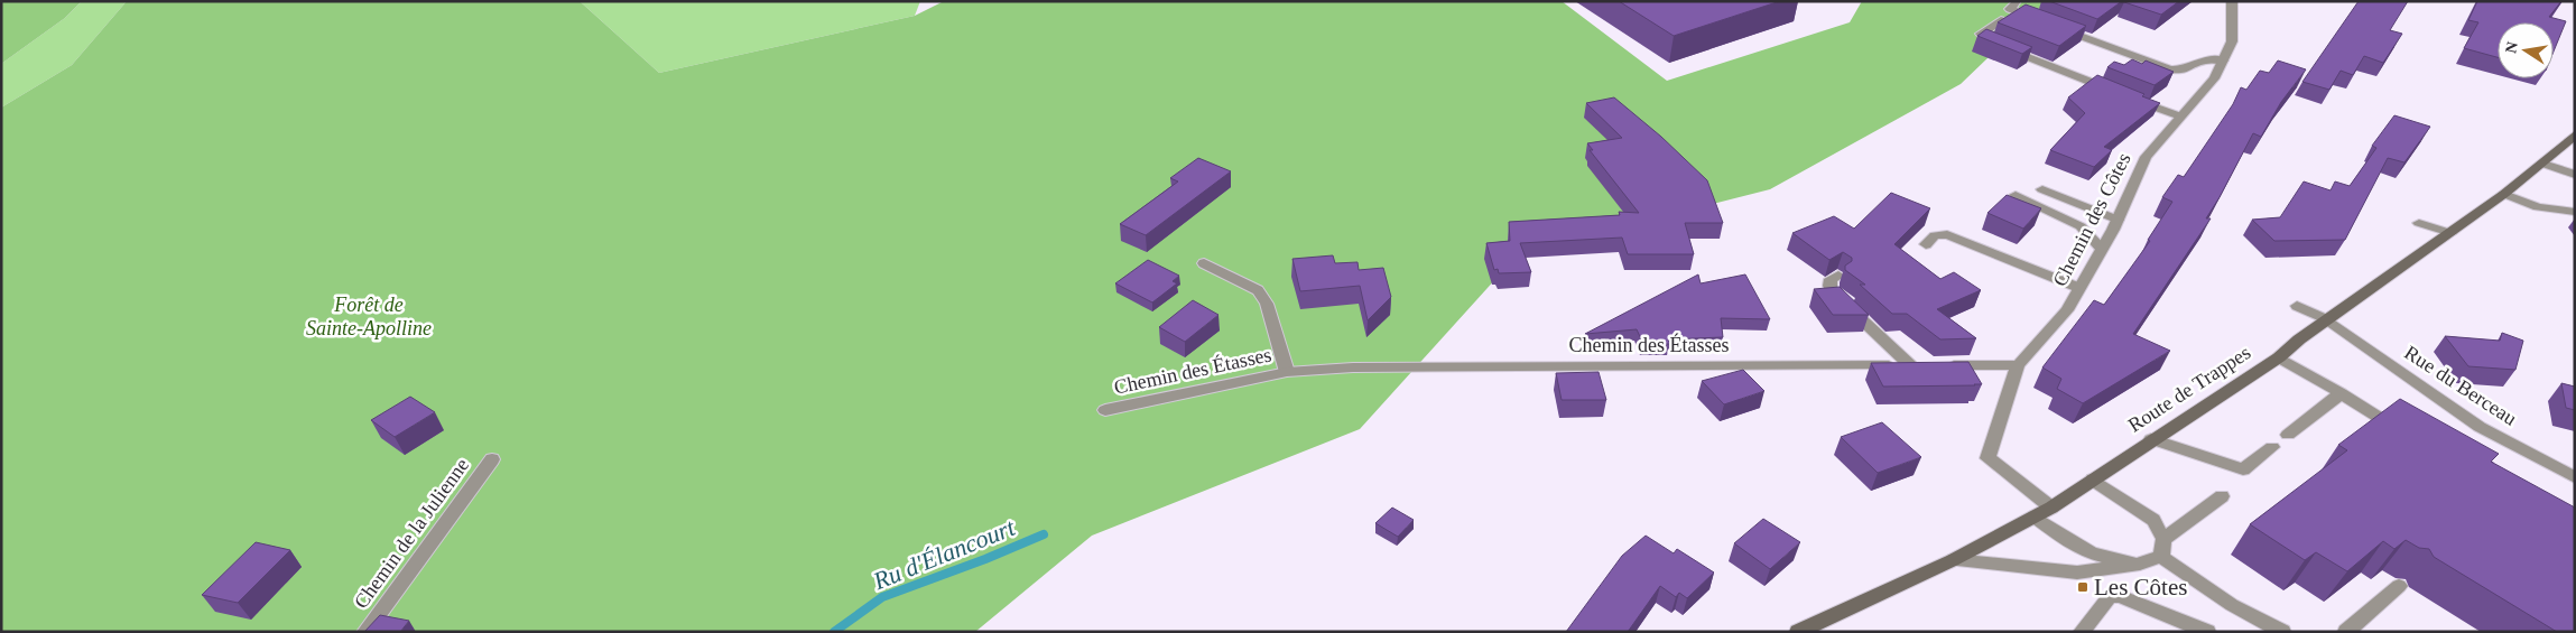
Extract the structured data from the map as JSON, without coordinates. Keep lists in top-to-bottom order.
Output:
{
  "streets": {
    "main road": ["Route de Trappes"],
    "street": [
      "Chemin des Côtes",
      "Chemin des Étasses",
      "Rue du Berceau",
      "Chemin de la Julienne"
    ]
  },
  "crossings": [
    ["Rue du Berceau", "Route de Trappes"]
  ],
  "water": ["Ru d'Élancourt"],
  "parks": ["Forêt de Sainte-Apolline"],
  "places": {
    "transit": ["Les Côtes"]
  },
  "north": "left"
}
